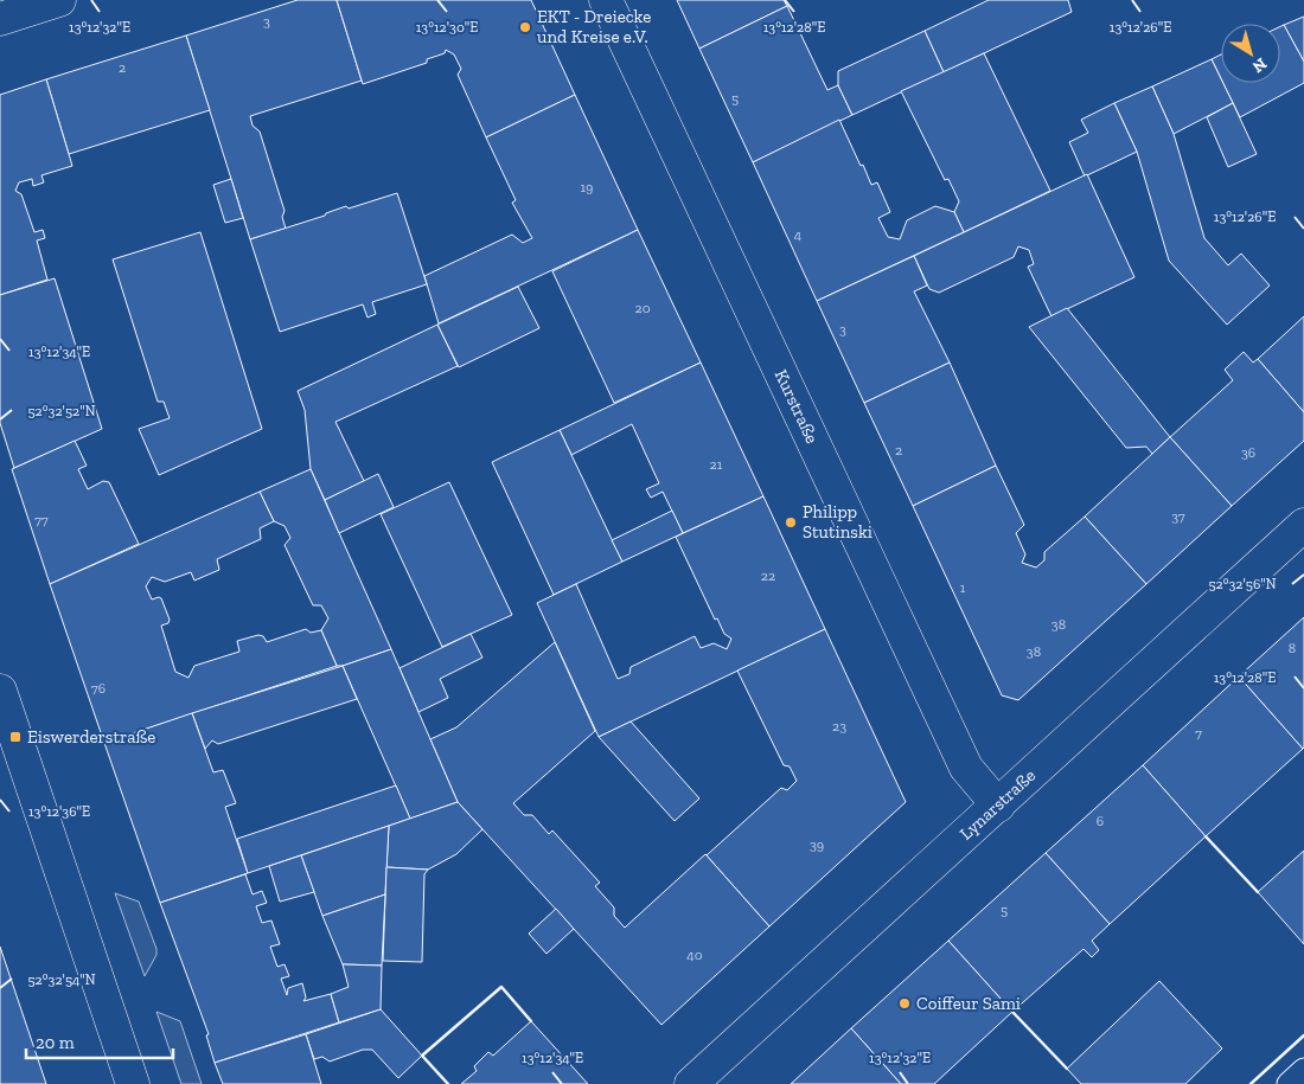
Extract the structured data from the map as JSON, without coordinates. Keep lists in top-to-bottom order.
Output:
{
  "streets": {
    "street": ["Kurstraße", "Lynarstraße"]
  },
  "crossings": [
    ["Kurstraße", "Lynarstraße"]
  ],
  "places": {
    "other": ["EKT - Dreiecke und Kreise e.V.", "Philipp Stutinski", "Coiffeur Sami"],
    "transit": ["Eiswerderstraße"]
  },
  "house_numbers": [
    "3",
    "2",
    "5",
    "19",
    "4",
    "20",
    "3",
    "2",
    "36",
    "21",
    "37",
    "77",
    "22",
    "1",
    "38",
    "8",
    "38",
    "76",
    "23",
    "7",
    "6",
    "39",
    "5",
    "40"
  ],
  "scale_bar": "20 m",
  "north": "bottom right",
  "coordinates": [
    "13°12'32\"E",
    "13°12'30\"E",
    "13°12'28\"E",
    "13°12'26\"E",
    "13°12'34\"E",
    "52°32'52\"N",
    "52°32'56\"N",
    "13°12'36\"E",
    "52°32'54\"N"
  ]
}
